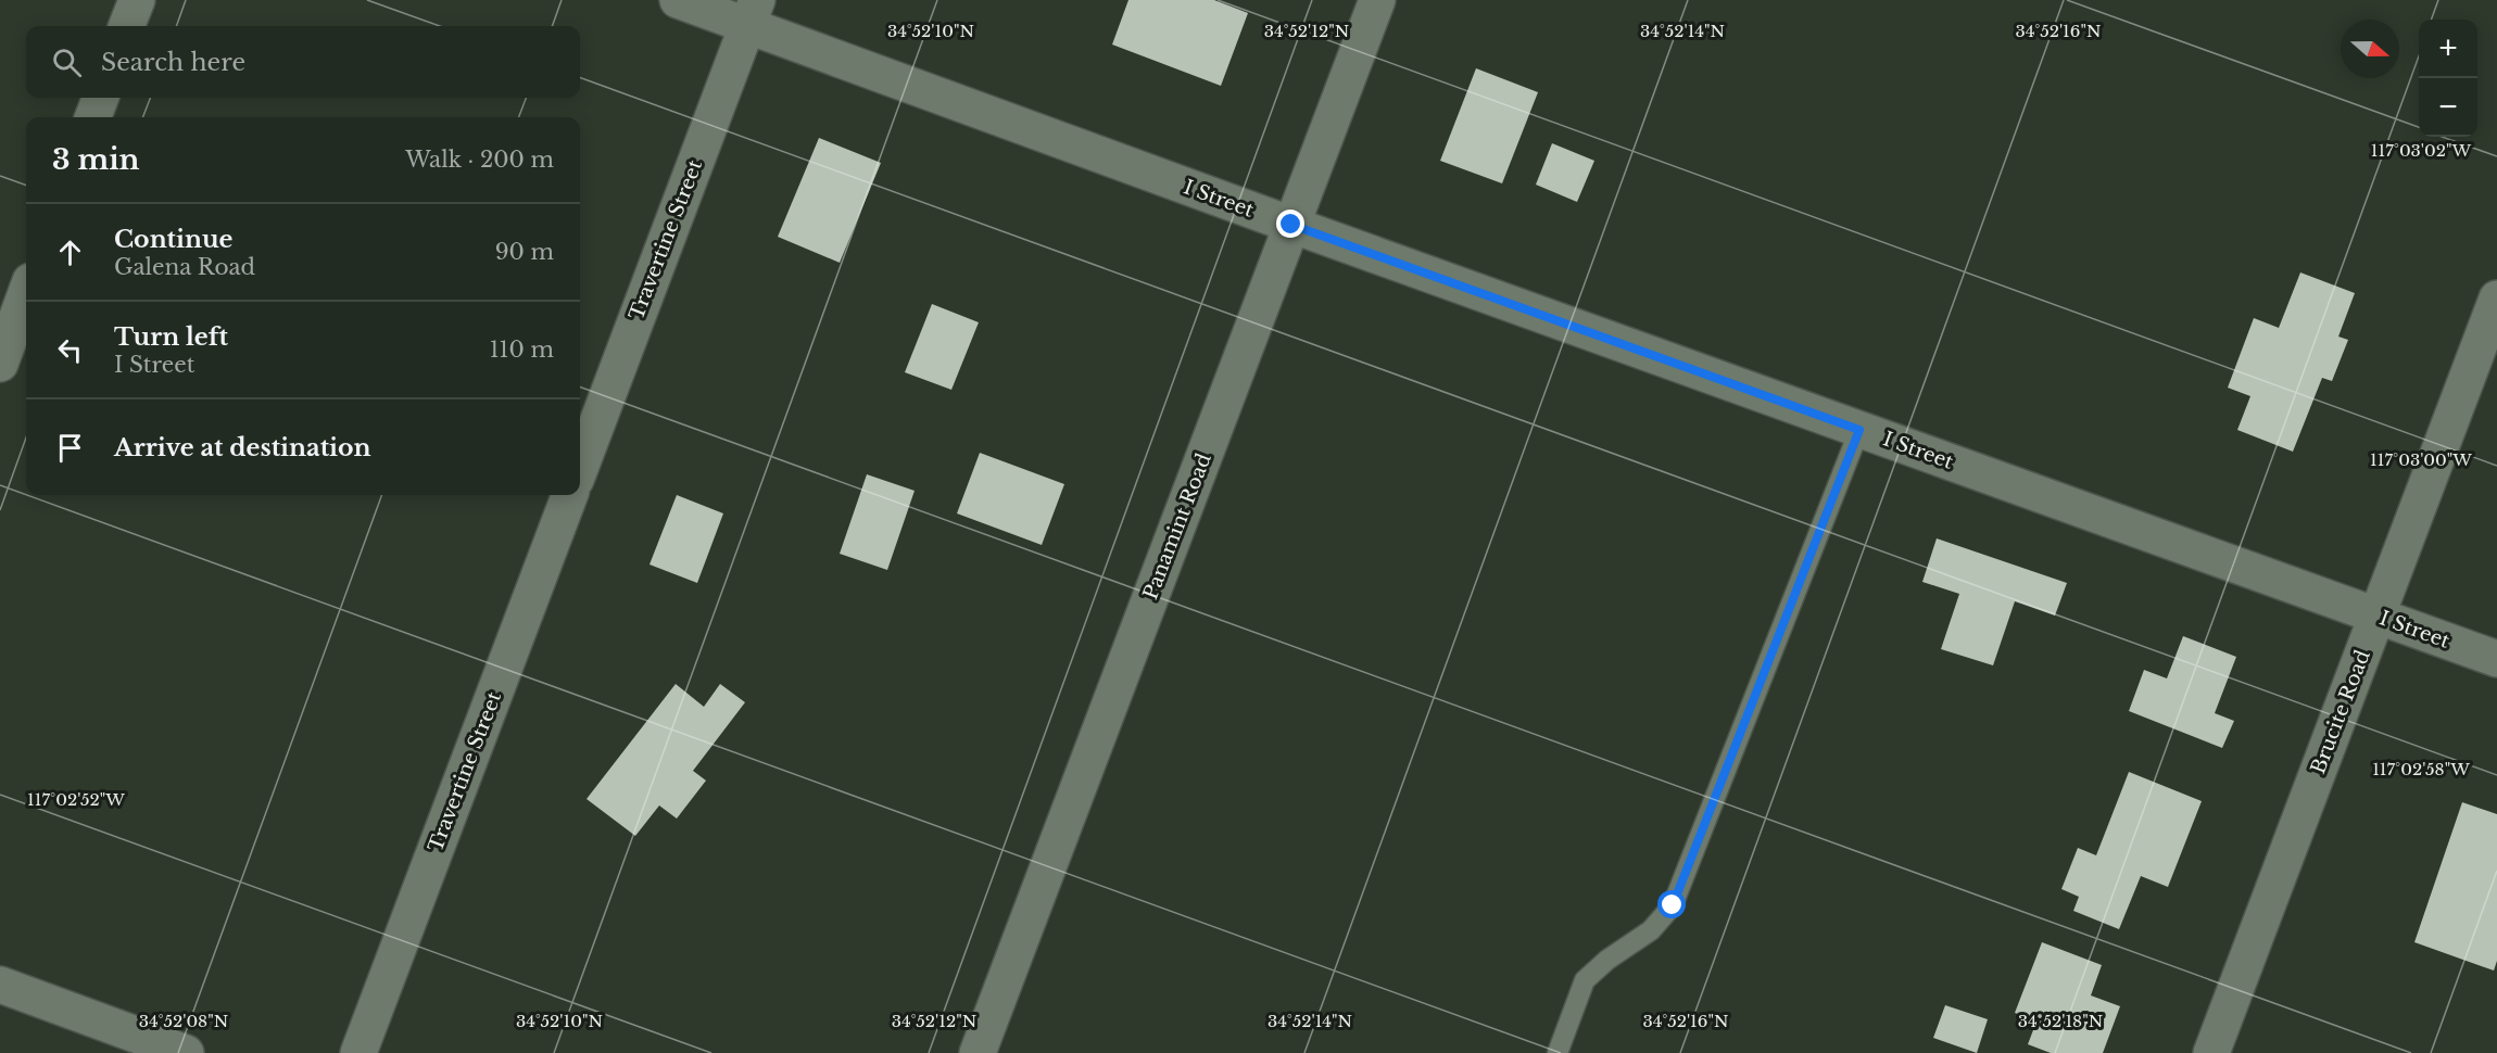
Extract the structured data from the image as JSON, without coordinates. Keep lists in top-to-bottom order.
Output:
{
  "streets": {
    "street": [
      "I Street",
      "Travertine Street",
      "Panamint Road",
      "Brucite Road"
    ]
  },
  "crossings": [
    ["I Street", "Travertine Street"],
    ["I Street", "Panamint Road"],
    ["I Street", "Brucite Road"]
  ],
  "north": "right",
  "page": {
    "map_buttons": ["+", "−"],
    "search": "Search here",
    "heading": ["3 min", "Walk · 200 m"],
    "list": [
      ["Continue", "Galena Road", "90 m"],
      ["Turn left", "I Street", "110 m"],
      "Arrive at destination"
    ]
  },
  "coordinates": [
    "34°52'10\"N",
    "34°52'12\"N",
    "34°52'14\"N",
    "34°52'16\"N",
    "117°03'02\"W",
    "117°03'00\"W",
    "117°02'58\"W",
    "117°02'52\"W",
    "34°52'08\"N",
    "34°52'18\"N"
  ]
}
